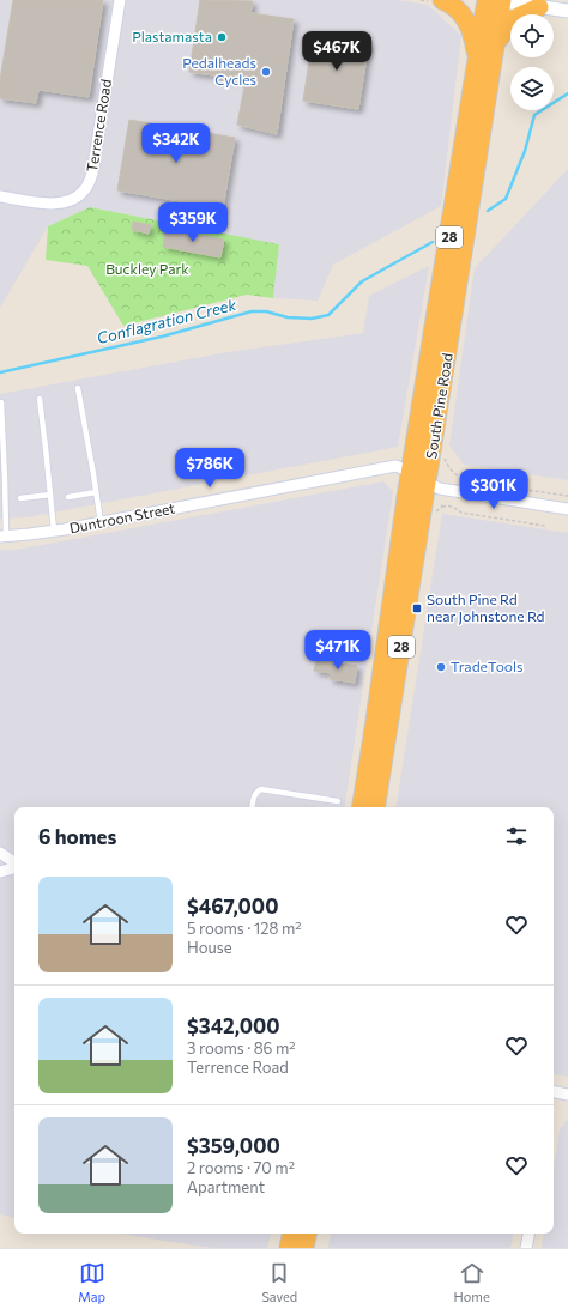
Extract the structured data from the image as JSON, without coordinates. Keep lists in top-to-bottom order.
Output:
{
  "streets": {
    "highway": ["28", "South Pine Road"],
    "street": ["Terrence Road", "Duntroon Street"]
  },
  "crossings": [
    ["South Pine Road", "Duntroon Street"]
  ],
  "water": ["Conflagration Creek"],
  "parks": ["Buckley Park"],
  "places": {
    "other": ["Plastamasta", "Pedalheads Cycles", "TradeTools"],
    "transit": ["South Pine Rd near Johnstone Rd"]
  },
  "page": {
    "price": [
      "$467K",
      "$342K",
      "$359K",
      "$786K",
      "$301K",
      "$471K"
    ],
    "heading": "6 homes",
    "list": [
      {
        "name": "$467,000",
        "note": "5 rooms · 128 m² · House"
      },
      {
        "name": "$342,000",
        "note": "3 rooms · 86 m² · Terrence Road"
      },
      {
        "name": "$359,000",
        "note": "2 rooms · 70 m² · Apartment"
      }
    ],
    "tabs": ["Map", "Saved", "Home"]
  }
}
